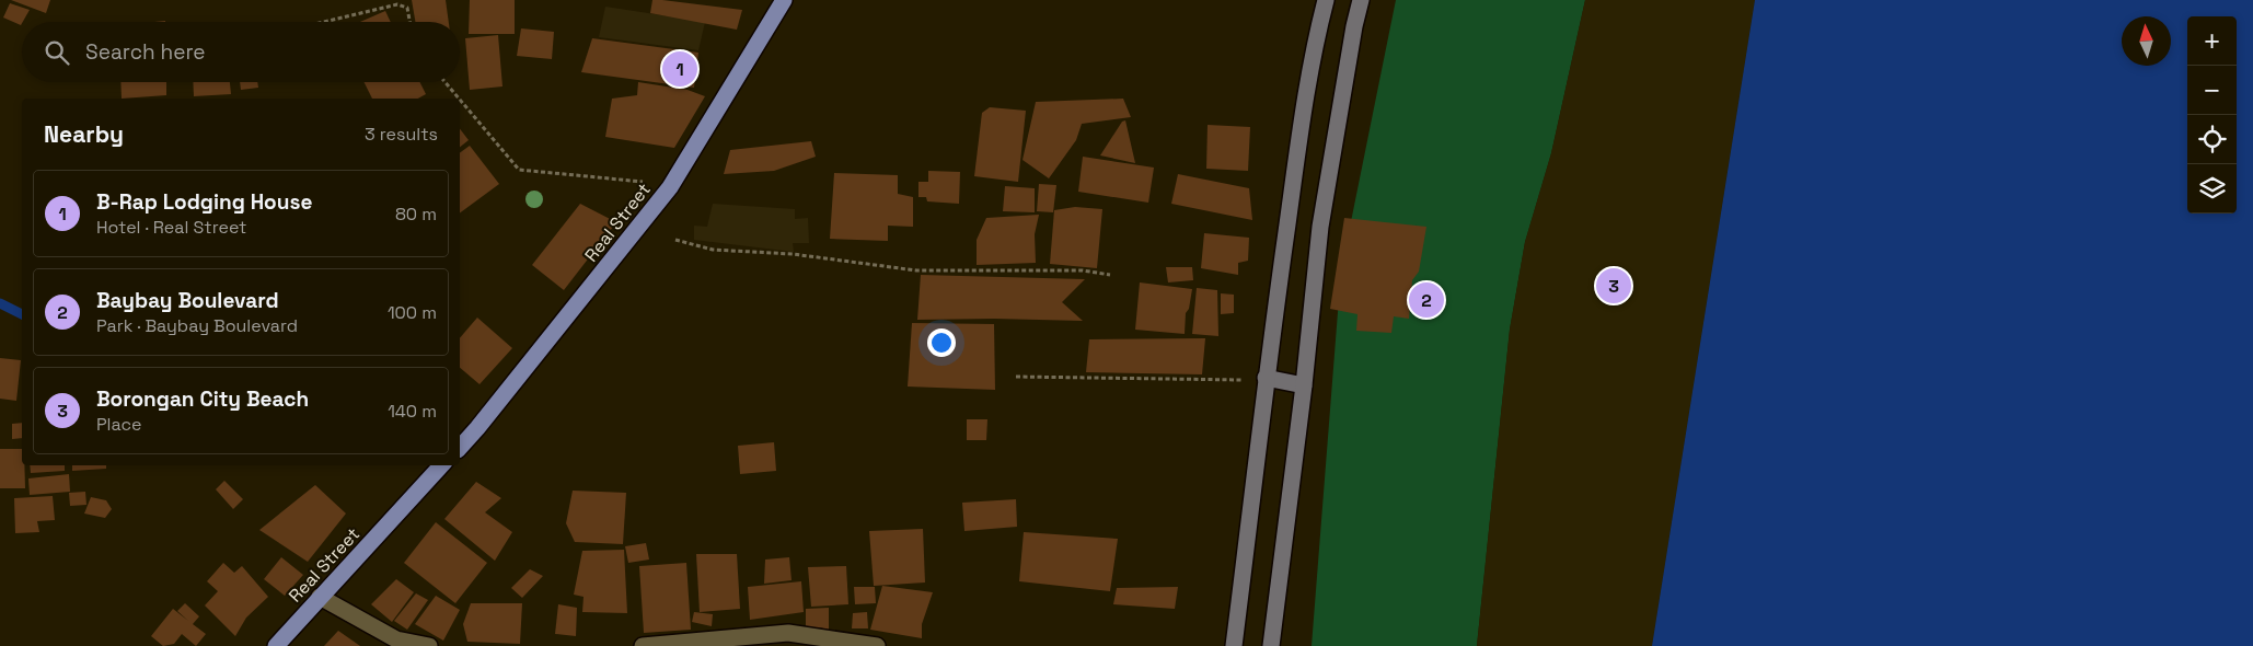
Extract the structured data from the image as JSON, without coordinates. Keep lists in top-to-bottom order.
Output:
{
  "streets": {
    "main road": ["Real Street"]
  },
  "north": "top",
  "page": {
    "map_buttons": ["+", "−"],
    "search": "Search here",
    "pins": ["1", "3", "2"],
    "heading": ["Nearby", "3 results"],
    "list": [
      {
        "mark": "1",
        "name": "B-Rap Lodging House",
        "note": "Hotel · Real Street",
        "value": "80 m"
      },
      {
        "mark": "2",
        "name": "Baybay Boulevard",
        "note": "Park · Baybay Boulevard",
        "value": "100 m"
      },
      {
        "mark": "3",
        "name": "Borongan City Beach",
        "note": "Place",
        "value": "140 m"
      }
    ]
  }
}
